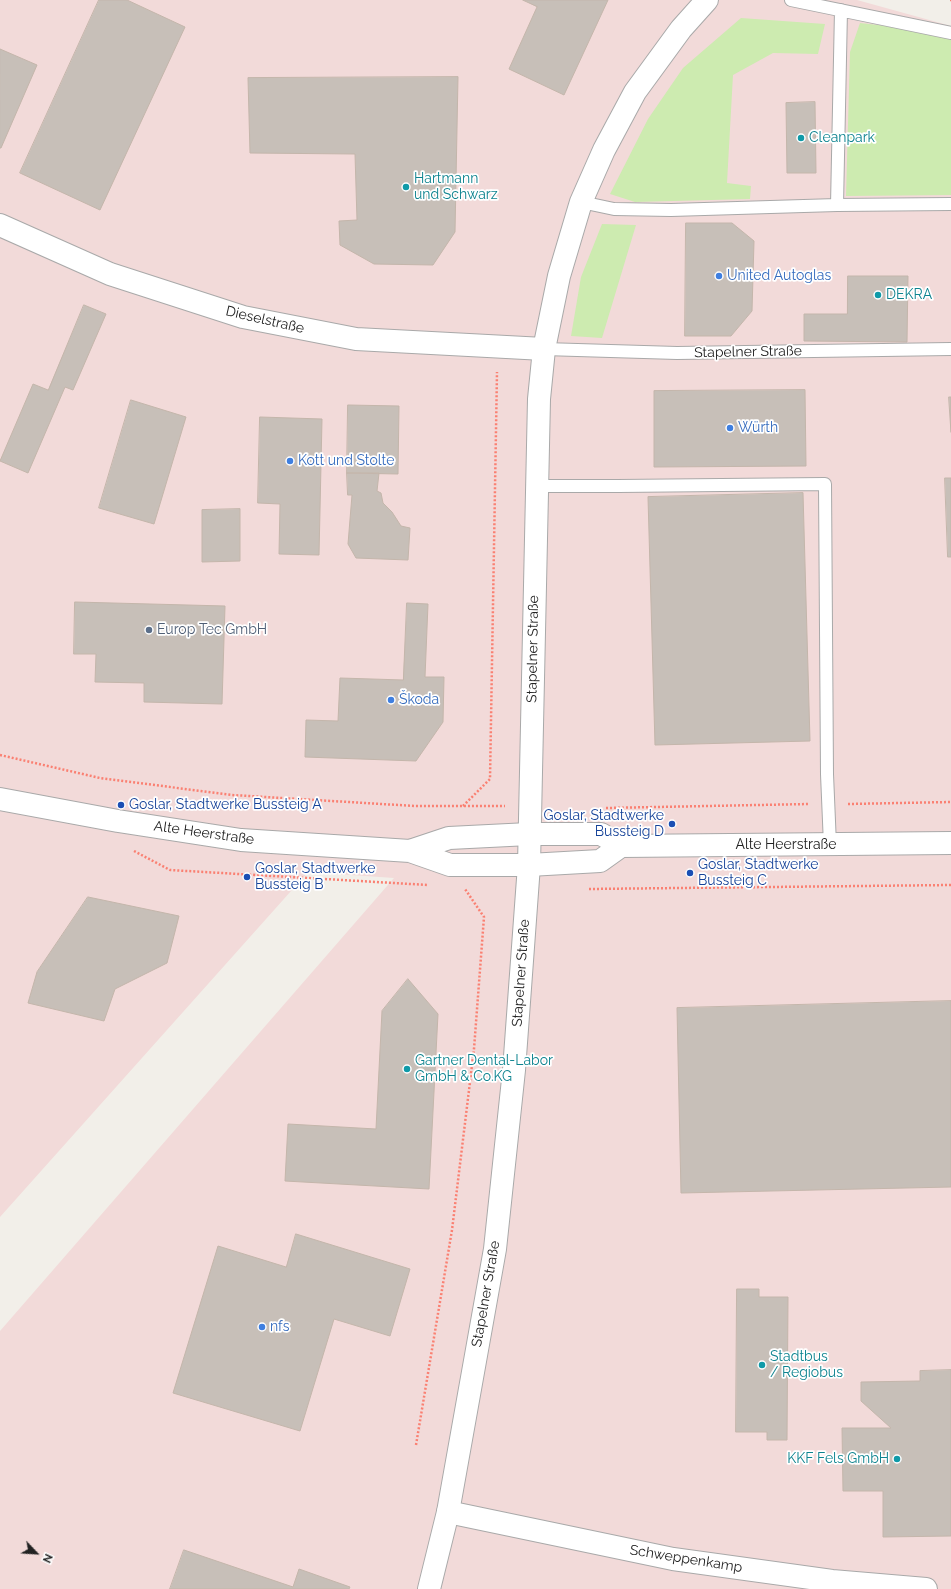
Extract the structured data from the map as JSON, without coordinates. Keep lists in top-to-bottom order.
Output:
{
  "streets": {
    "street": [
      "Dieselstraße",
      "Stapelner Straße",
      "Alte Heerstraße",
      "Schweppenkamp"
    ]
  },
  "crossings": [
    ["Dieselstraße", "Stapelner Straße"],
    ["Stapelner Straße", "Alte Heerstraße"],
    ["Stapelner Straße", "Schweppenkamp"]
  ],
  "places": [
    "Cleanpark",
    "Hartmann und Schwarz",
    "United Autoglas",
    "DEKRA",
    "Würth",
    "Kott und Stolte",
    "Europ Tec GmbH",
    "Škoda",
    "Goslar, Stadtwerke Bussteig A",
    "Goslar, Stadtwerke Bussteig D",
    "Goslar, Stadtwerke Bussteig C",
    "Goslar, Stadtwerke Bussteig B",
    "Gartner Dental-Labor GmbH & Co.KG",
    "nfs",
    "Stadtbus / Regiobus",
    "KKF Fels GmbH"
  ],
  "north": "bottom right"
}
